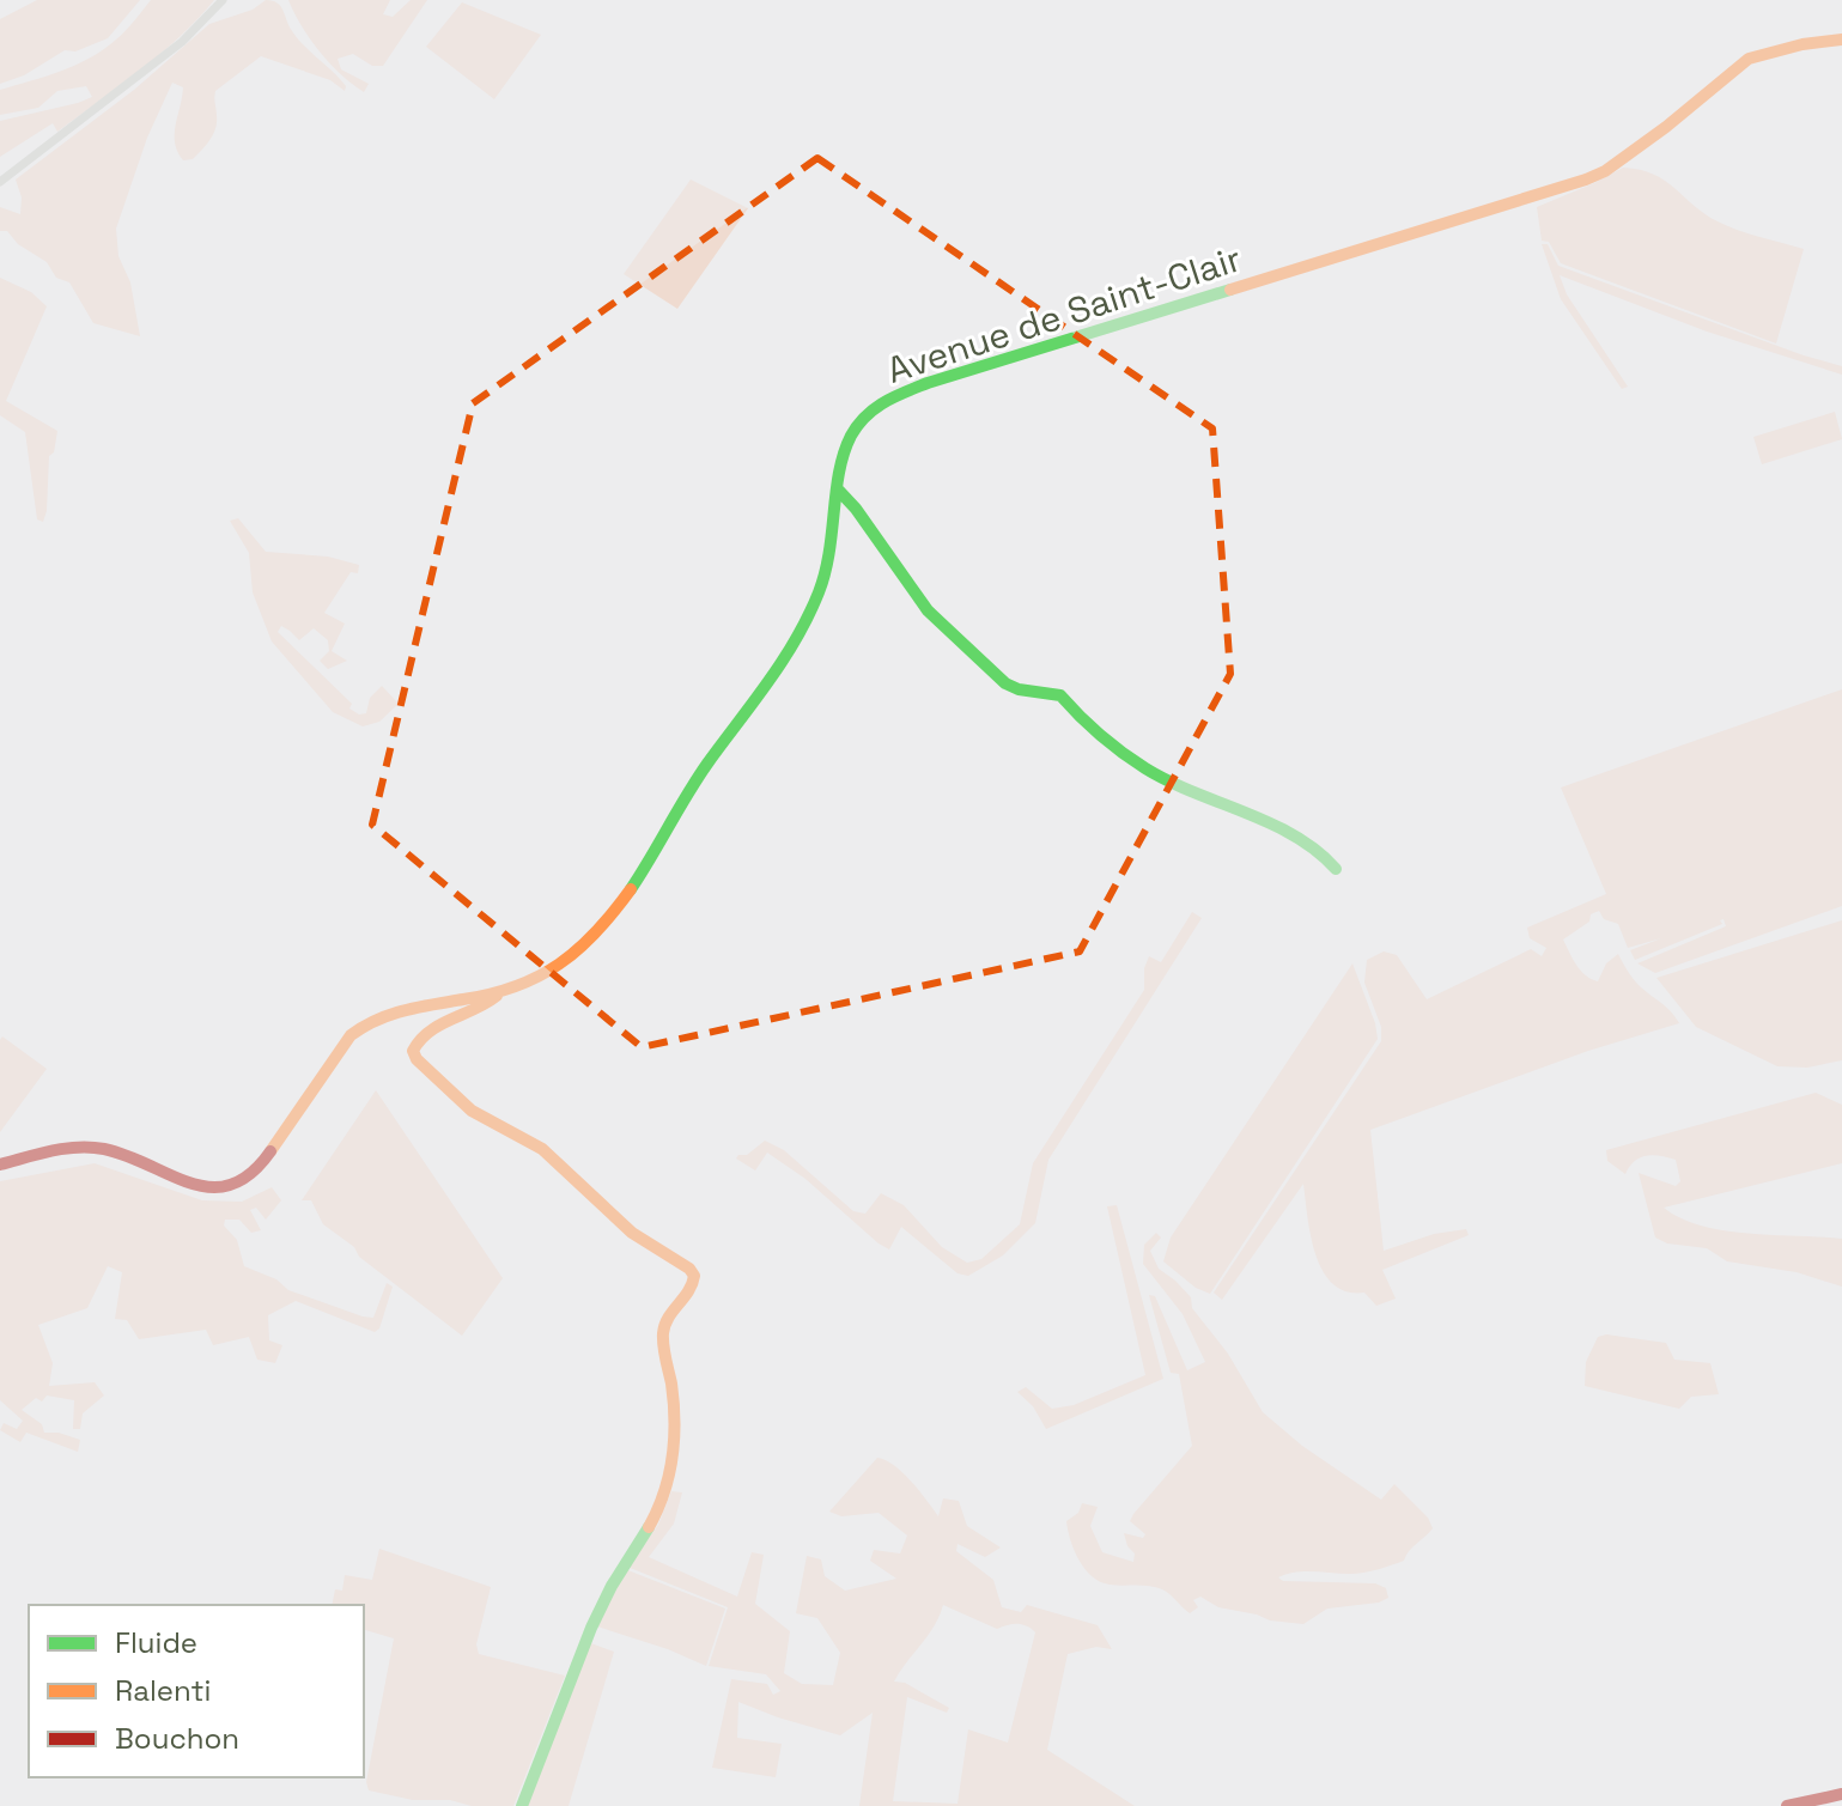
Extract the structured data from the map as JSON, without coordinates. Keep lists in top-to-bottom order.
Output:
{
  "streets": {
    "street": ["Avenue de Saint-Clair"]
  },
  "legend": ["Fluide", "Ralenti", "Bouchon"]
}
